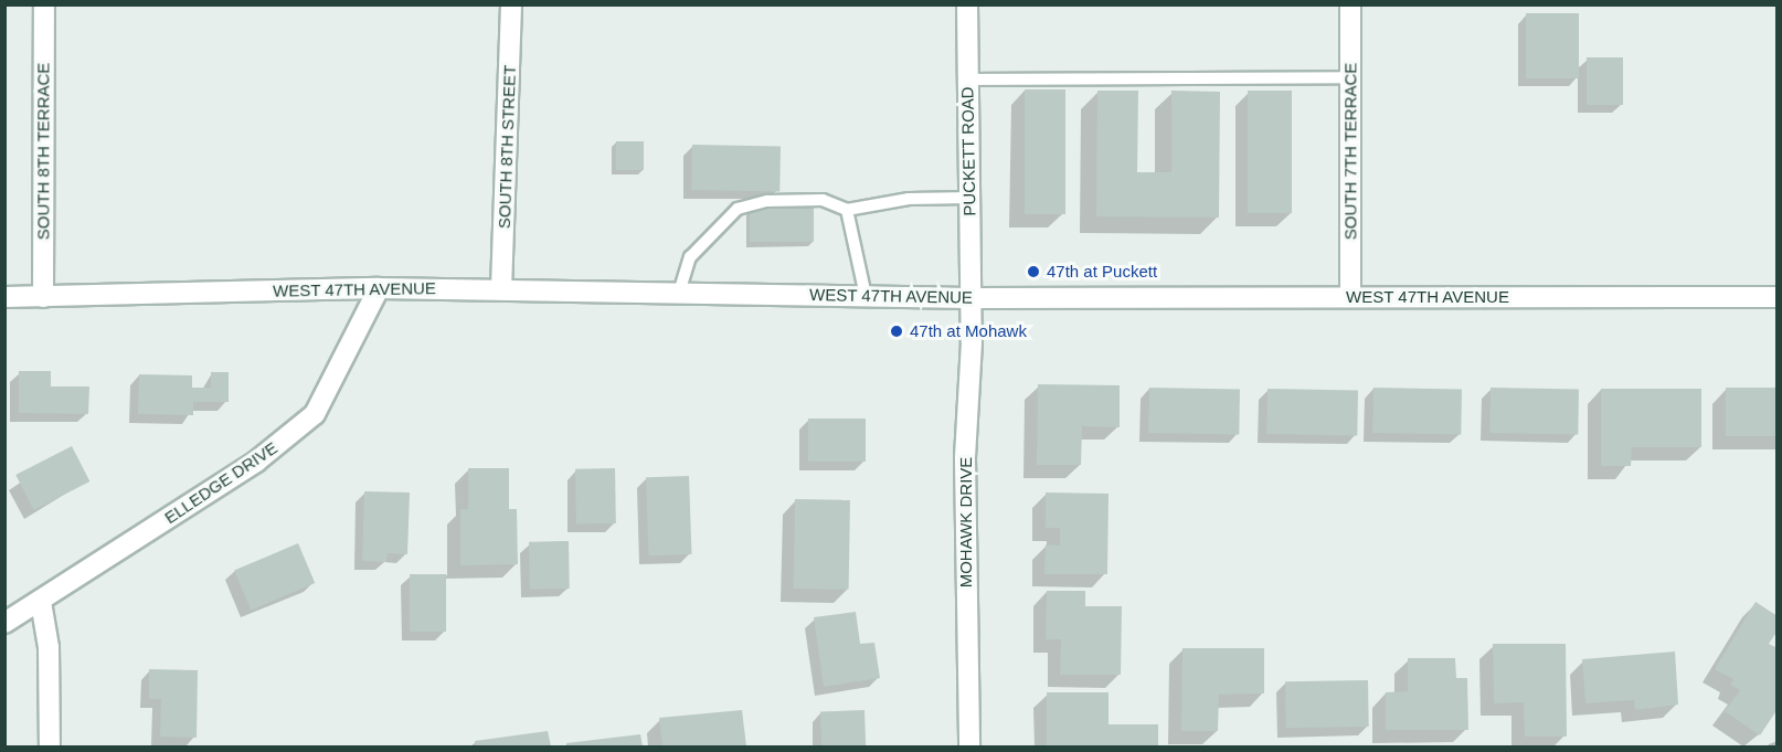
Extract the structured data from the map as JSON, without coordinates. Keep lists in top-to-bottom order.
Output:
{
  "streets": {
    "street": [
      "SOUTH 8TH STREET",
      "SOUTH 8TH TERRACE",
      "PUCKETT ROAD",
      "SOUTH 7TH TERRACE",
      "WEST 47TH AVENUE",
      "ELLEDGE DRIVE",
      "MOHAWK DRIVE"
    ]
  },
  "crossings": [
    ["SOUTH 8TH STREET", "WEST 47TH AVENUE"],
    ["SOUTH 8TH TERRACE", "WEST 47TH AVENUE"],
    ["PUCKETT ROAD", "WEST 47TH AVENUE"],
    ["PUCKETT ROAD", "MOHAWK DRIVE"],
    ["SOUTH 7TH TERRACE", "WEST 47TH AVENUE"],
    ["WEST 47TH AVENUE", "ELLEDGE DRIVE"],
    ["WEST 47TH AVENUE", "MOHAWK DRIVE"]
  ],
  "places": ["47th at Puckett", "47th at Mohawk"]
}
